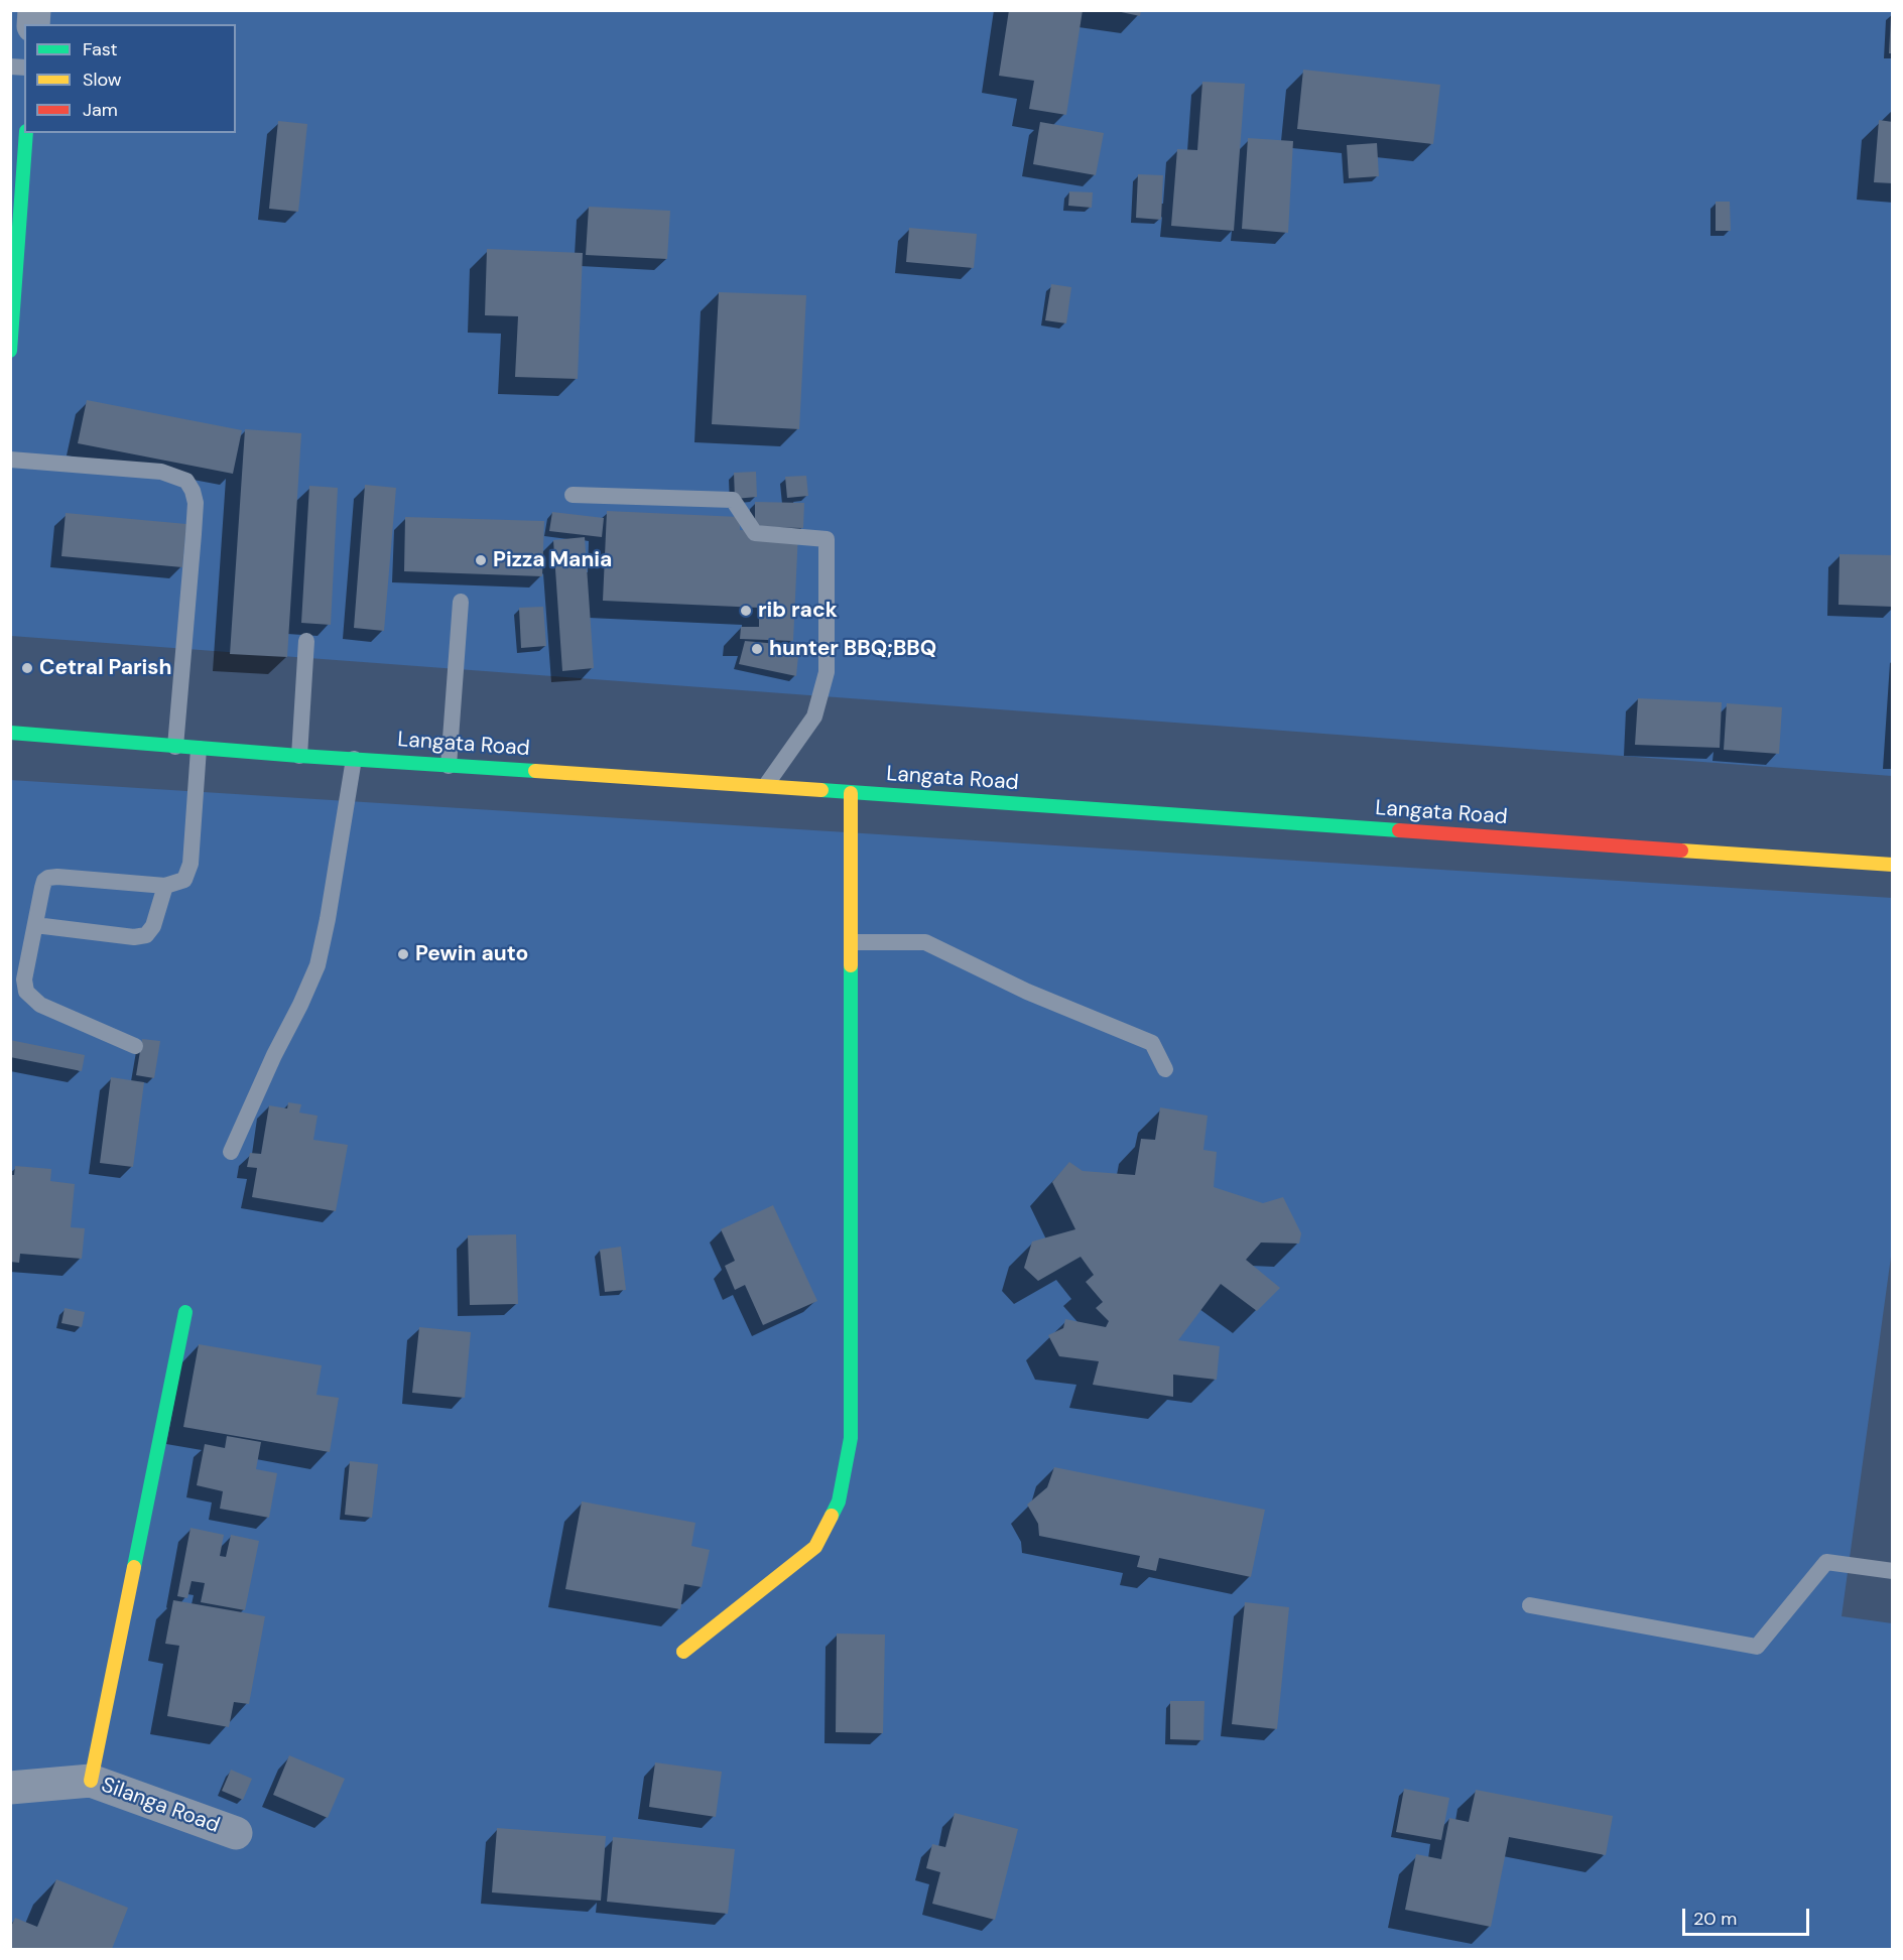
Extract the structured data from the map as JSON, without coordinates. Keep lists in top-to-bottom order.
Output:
{
  "streets": {
    "main road": ["Langata Road"],
    "street": ["Silanga Road"]
  },
  "places": [
    "Pizza Mania",
    "rib rack",
    "hunter BBQ;BBQ",
    "Cetral Parish",
    "Pewin auto"
  ],
  "legend": ["Fast", "Slow", "Jam"],
  "scale_bar": "20 m"
}
